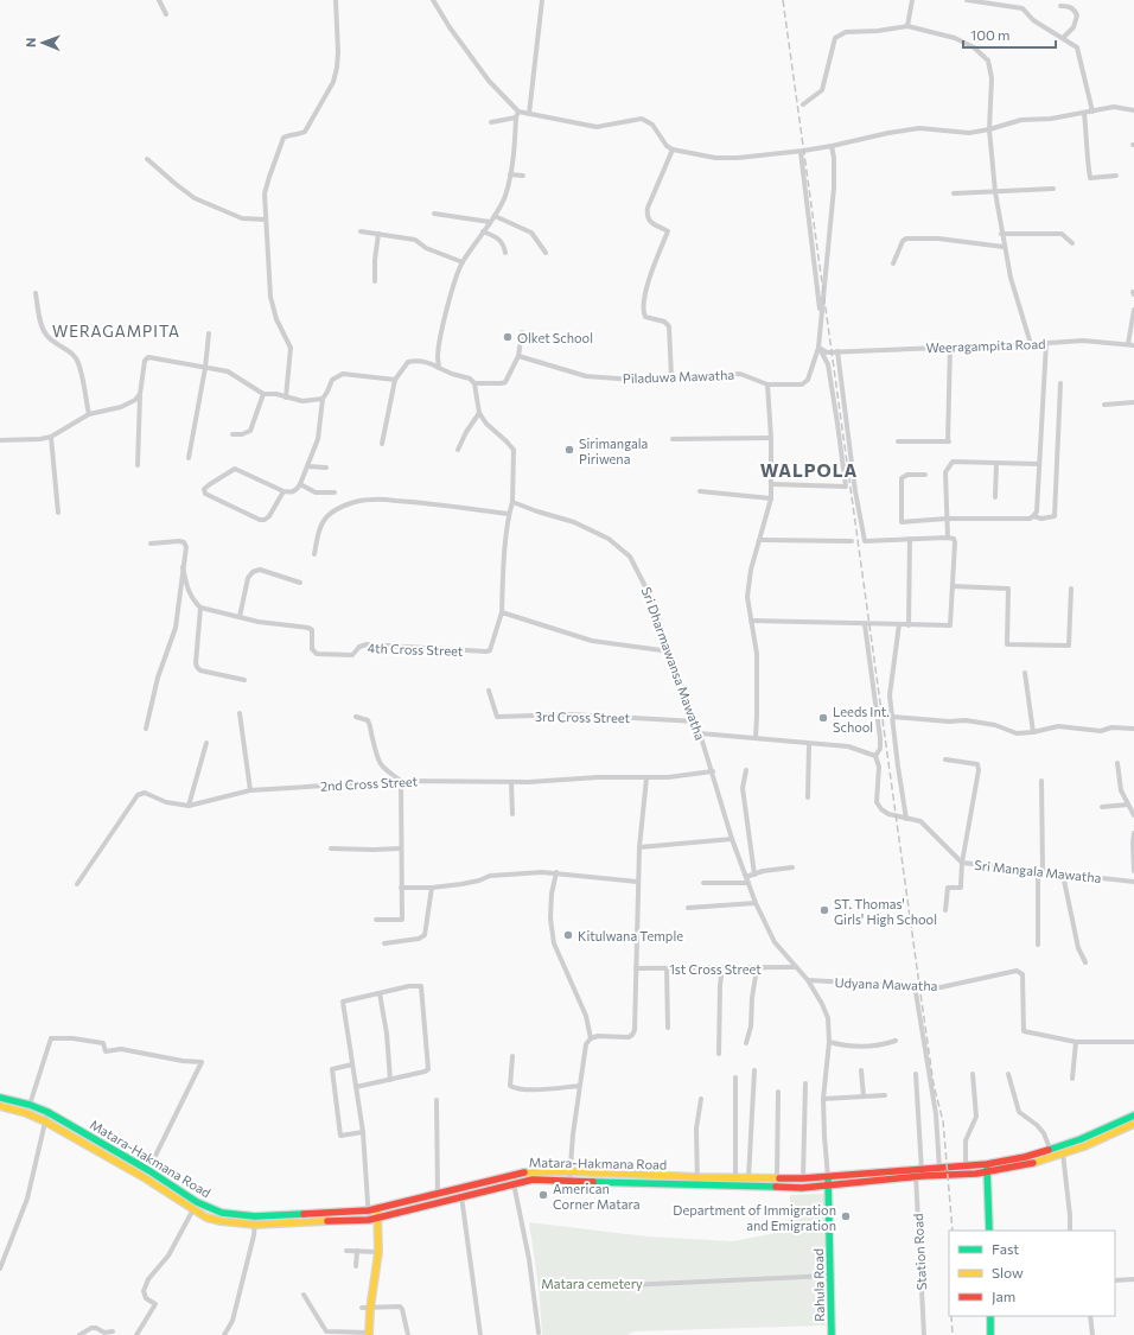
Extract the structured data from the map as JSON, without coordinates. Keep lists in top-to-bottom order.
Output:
{
  "streets": {
    "main road": ["Matara-Hakmana Road", "Rahula Road"],
    "street": [
      "Weeragampita Road",
      "Piladuwa Mawatha",
      "4th Cross Street",
      "Sri Dharmawansa Mawatha",
      "3rd Cross Street",
      "2nd Cross Street",
      "Sri Mangala Mawatha",
      "1st Cross Street",
      "Udyana Mawatha",
      "Station Road"
    ]
  },
  "crossings": [
    ["Weeragampita Road", "Piladuwa Mawatha"],
    ["Sri Dharmawansa Mawatha", "3rd Cross Street"],
    ["Sri Dharmawansa Mawatha", "2nd Cross Street"],
    ["Sri Dharmawansa Mawatha", "1st Cross Street"],
    ["Sri Dharmawansa Mawatha", "Udyana Mawatha"],
    ["Sri Dharmawansa Mawatha", "Matara-Hakmana Road"],
    ["Sri Dharmawansa Mawatha", "Rahula Road"],
    ["Matara-Hakmana Road", "Station Road"],
    ["Matara-Hakmana Road", "Rahula Road"]
  ],
  "districts": ["WERAGAMPITA", "WALPOLA"],
  "parks": ["Matara cemetery"],
  "places": [
    "Olket School",
    "Sirimangala Piriwena",
    "Leeds Int. School",
    "ST. Thomas' Girls' High School",
    "Kitulwana Temple",
    "American Corner Matara",
    "Department of Immigration and Emigration"
  ],
  "legend": ["Fast", "Slow", "Jam"],
  "scale_bar": "100 m",
  "north": "left"
}
